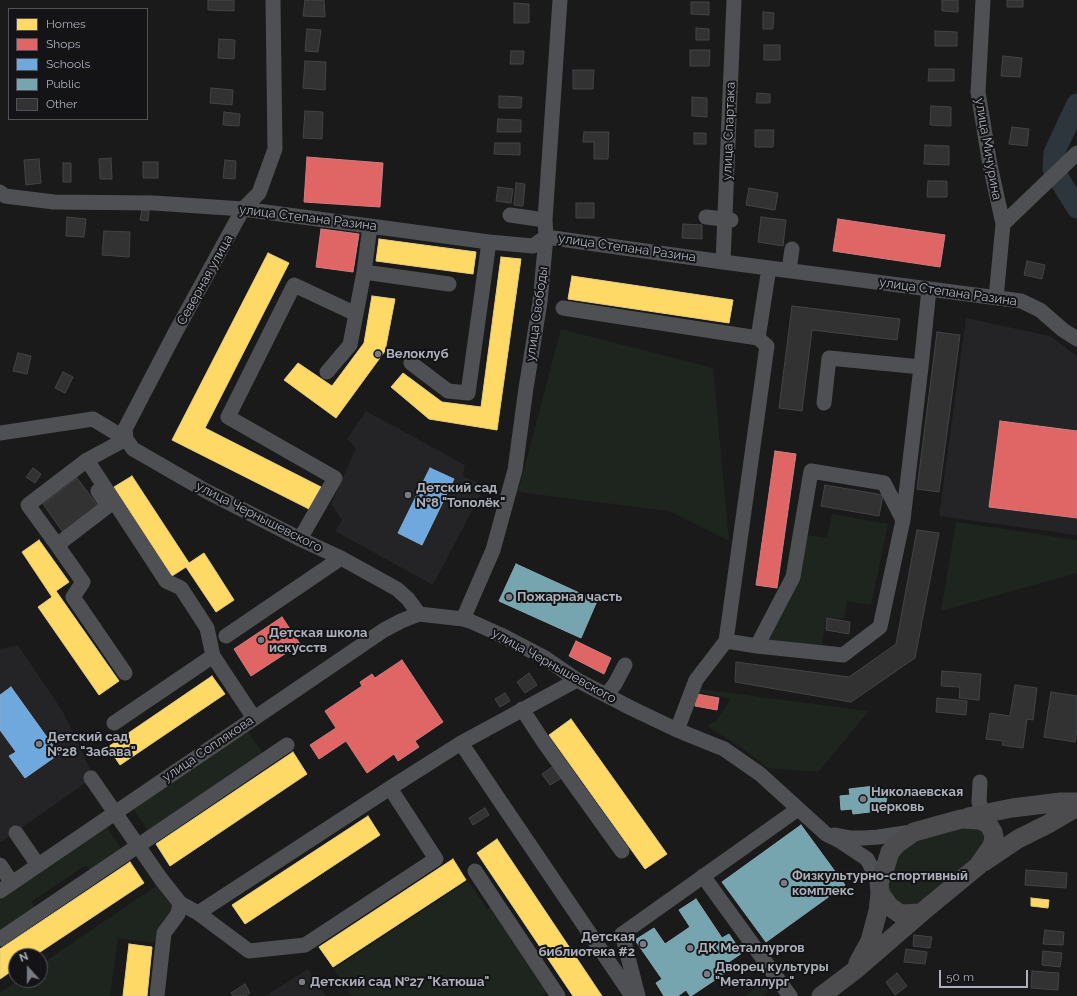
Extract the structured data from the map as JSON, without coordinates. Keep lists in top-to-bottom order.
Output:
{
  "streets": {
    "street": [
      "улица Спартака",
      "улица Мичурина",
      "улица Степана Разина",
      "Северная улица",
      "улица Свободы",
      "улица Чернышевского",
      "улица Соплякова"
    ]
  },
  "crossings": [
    ["улица Спартака", "улица Степана Разина"],
    ["улица Мичурина", "улица Степана Разина"],
    ["улица Степана Разина", "Северная улица"],
    ["улица Степана Разина", "улица Свободы"],
    ["Северная улица", "улица Чернышевского"],
    ["улица Свободы", "улица Чернышевского"],
    ["улица Чернышевского", "улица Соплякова"]
  ],
  "places": [
    "Велоклуб",
    "Детский сад №8 \"Тополёк\"",
    "Пожарная часть",
    "Детская школа искусств",
    "Детский сад №28 \"Забава\"",
    "Николаевская церковь",
    "Физкультурно-спортивный комплекс",
    "Детская библиотека #2",
    "ДК Металлургов",
    "Дворец культуры \"Металлург\"",
    "Детский сад №27 \"Катюша\""
  ],
  "legend": [
    "Homes",
    "Shops",
    "Schools",
    "Public",
    "Other"
  ],
  "scale_bar": "50 m",
  "north": "top"
}
